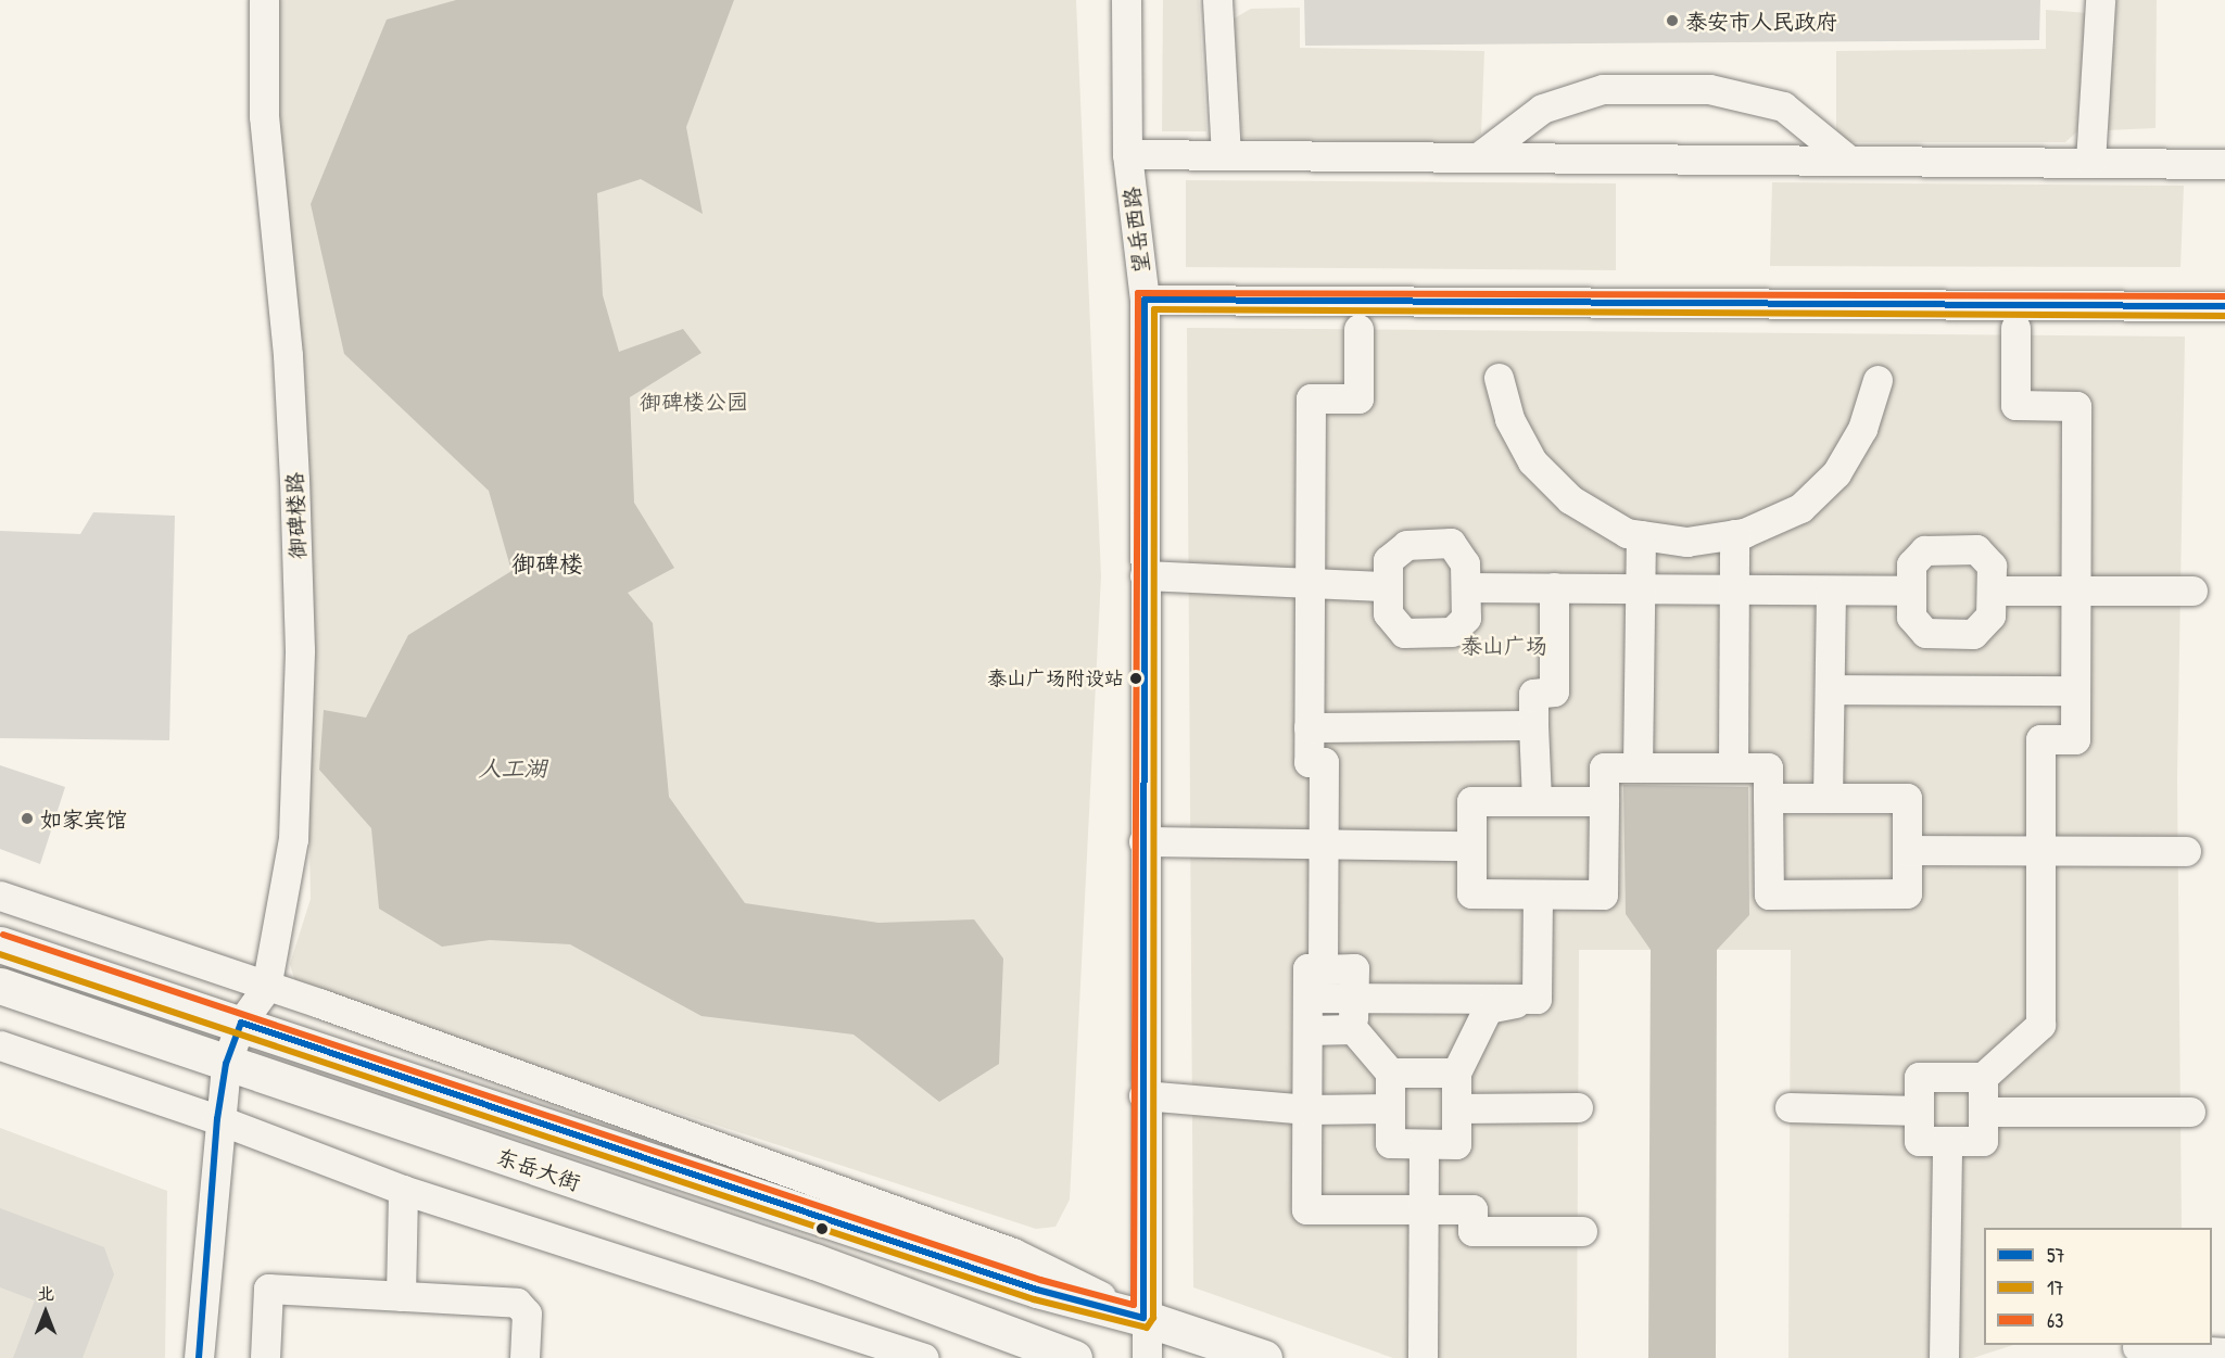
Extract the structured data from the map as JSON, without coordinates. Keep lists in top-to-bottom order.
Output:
{
  "streets": {
    "main road": ["东岳大街"],
    "street": ["望岳西路", "御碑楼路"]
  },
  "crossings": [
    ["望岳西路", "东岳大街"],
    ["御碑楼路", "东岳大街"]
  ],
  "districts": ["御碑楼"],
  "water": ["人工湖"],
  "parks": ["御碑楼公园", "泰山广场"],
  "places": ["泰安市人民政府", "泰山广场附设站", "如家宾馆"],
  "lines": ["transit line 63", "transit line 57", "transit line 17"],
  "legend": ["57", "17", "63"],
  "north": "top"
}
